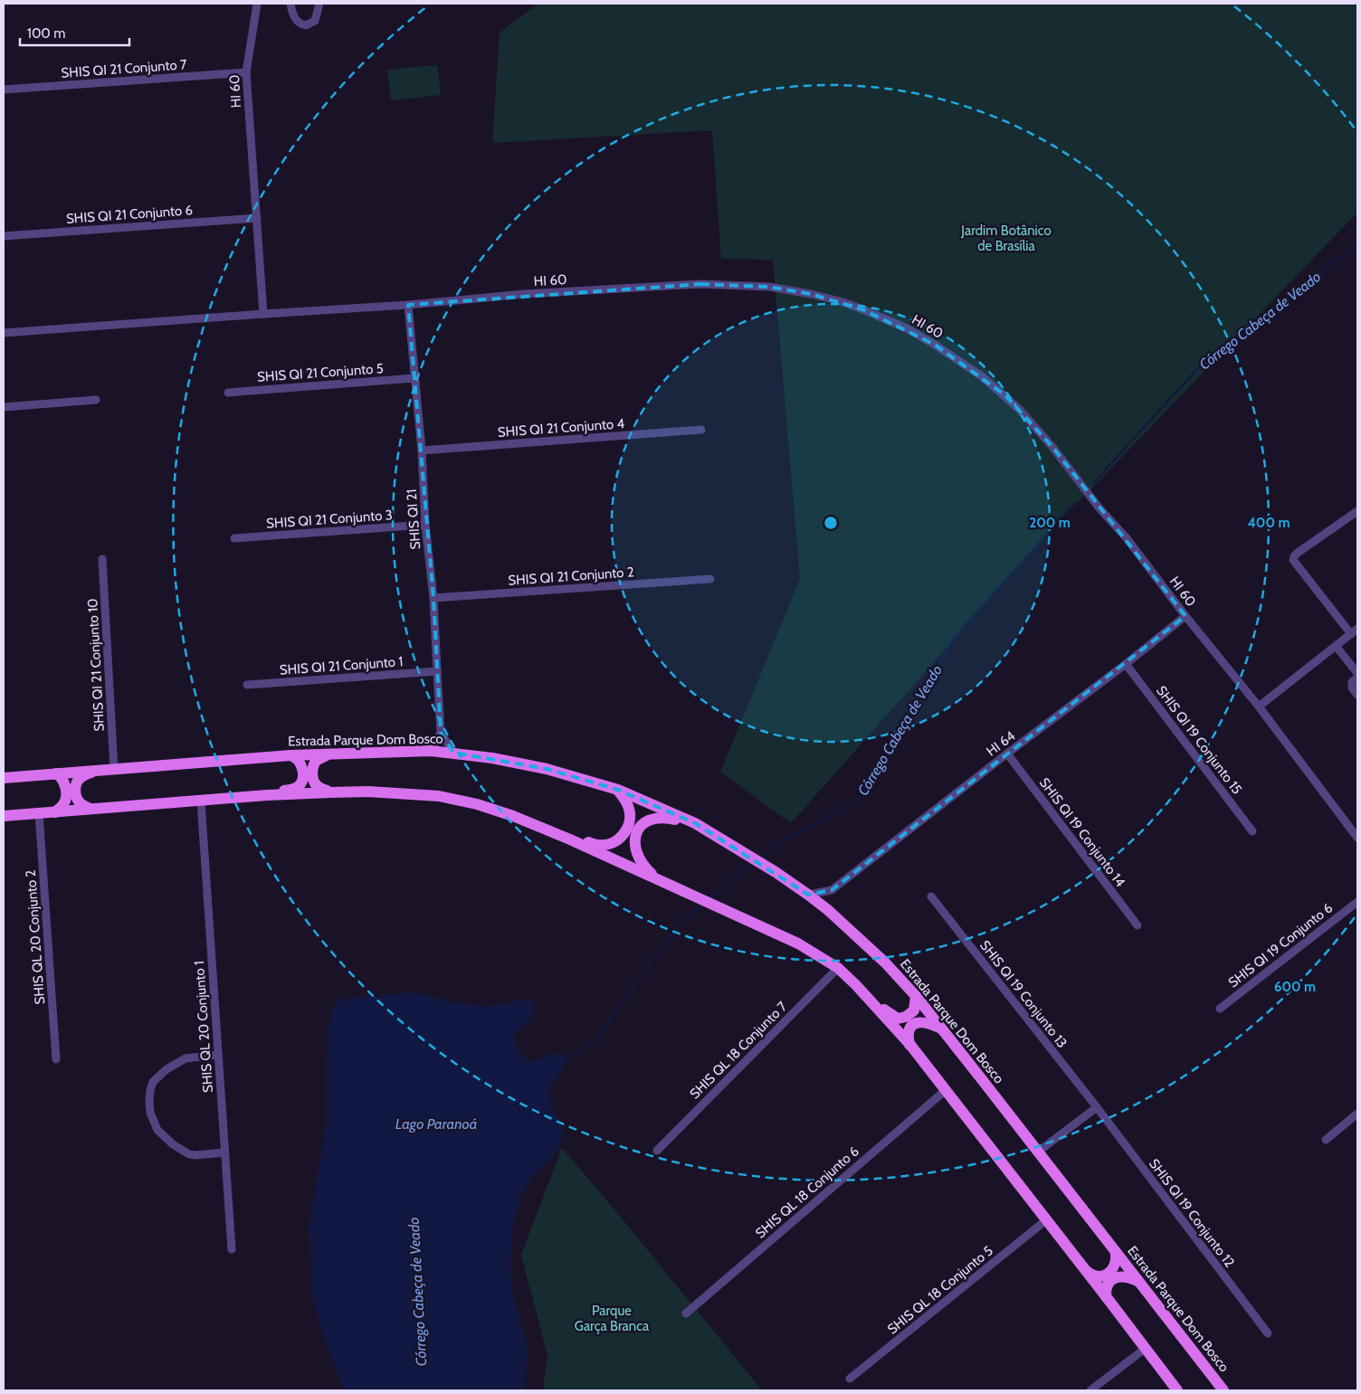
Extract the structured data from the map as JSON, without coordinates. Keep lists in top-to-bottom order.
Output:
{
  "streets": {
    "main road": ["Estrada Parque Dom Bosco"],
    "street": [
      "SHIS QI 21 Conjunto 7",
      "HI 60",
      "SHIS QI 21 Conjunto 6",
      "SHIS QI 21 Conjunto 5",
      "SHIS QI 21 Conjunto 4",
      "SHIS QI 21 Conjunto 3",
      "SHIS QI 21",
      "SHIS QI 21 Conjunto 2",
      "SHIS QI 21 Conjunto 10",
      "SHIS QI 21 Conjunto 1",
      "SHIS QI 19 Conjunto 15",
      "HI 64",
      "SHIS QI 19 Conjunto 14",
      "SHIS QL 20 Conjunto 2",
      "SHIS QI 19 Conjunto 6",
      "SHIS QI 19 Conjunto 13",
      "SHIS QL 20 Conjunto 1",
      "SHIS QL 18 Conjunto 7",
      "SHIS QL 18 Conjunto 6",
      "SHIS QI 19 Conjunto 12",
      "SHIS QL 18 Conjunto 5"
    ]
  },
  "crossings": [
    ["SHIS QI 21 Conjunto 7", "HI 60"],
    ["HI 60", "SHIS QI 21 Conjunto 6"],
    ["HI 60", "SHIS QI 21"],
    ["HI 60", "HI 64"],
    ["SHIS QI 21 Conjunto 5", "SHIS QI 21"],
    ["SHIS QI 21 Conjunto 4", "SHIS QI 21"],
    ["SHIS QI 21 Conjunto 3", "SHIS QI 21"],
    ["SHIS QI 21", "SHIS QI 21 Conjunto 2"],
    ["SHIS QI 21", "SHIS QI 21 Conjunto 1"],
    ["SHIS QI 21 Conjunto 10", "Estrada Parque Dom Bosco"],
    ["Estrada Parque Dom Bosco", "HI 64"],
    ["SHIS QI 19 Conjunto 15", "HI 64"],
    ["HI 64", "SHIS QI 19 Conjunto 14"],
    ["SHIS QI 19 Conjunto 13", "SHIS QI 19 Conjunto 12"]
  ],
  "water": ["Córrego Cabeça de Veado", "Lago Paranoá"],
  "parks": ["Jardim Botânico de Brasília", "Parque Garça Branca"],
  "scale_bar": "100 m",
  "rings": ["200 m", "400 m", "600 m"]
}
